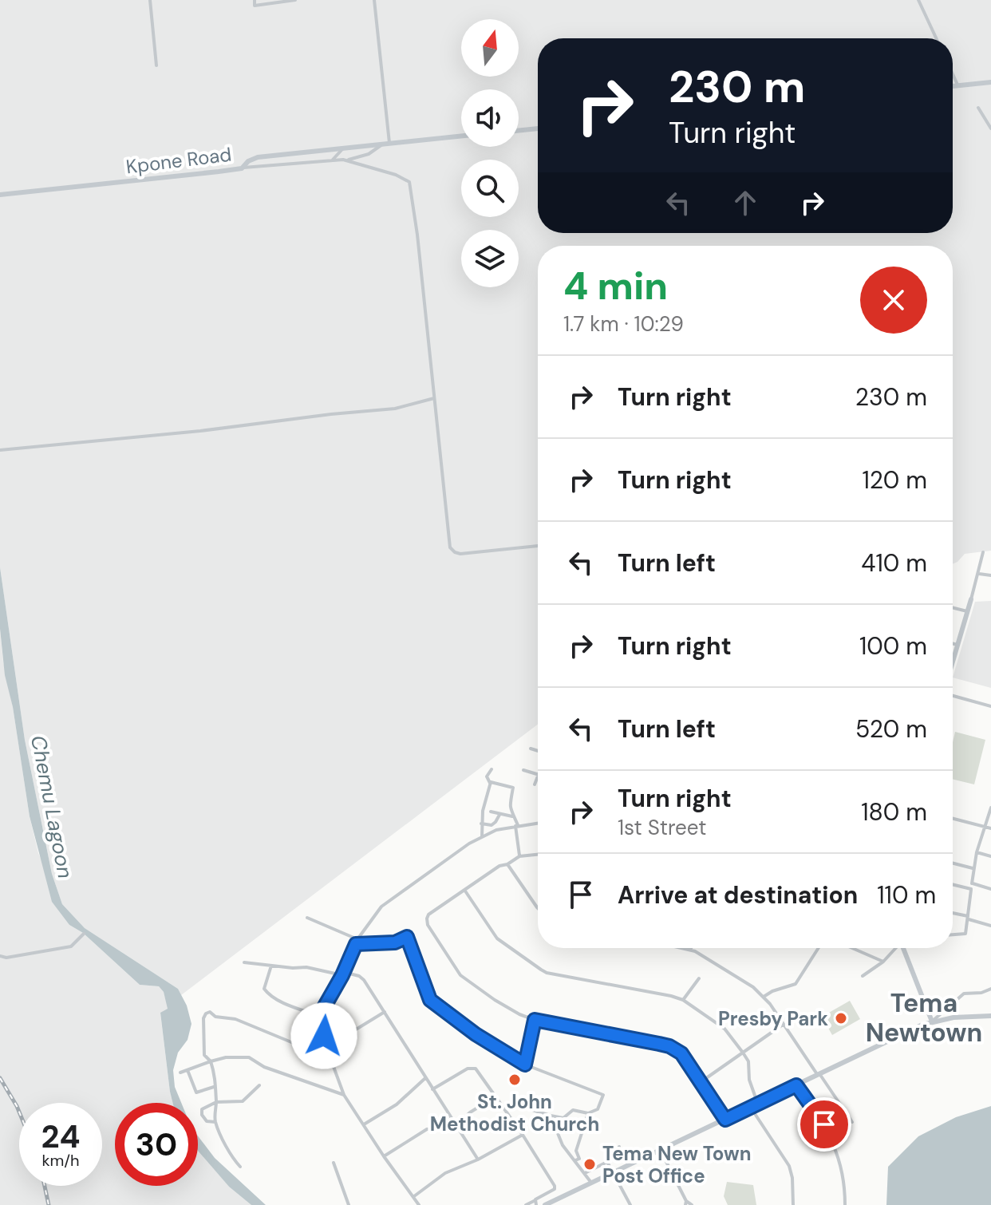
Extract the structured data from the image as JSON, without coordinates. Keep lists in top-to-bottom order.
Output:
{
  "streets": {
    "street": ["Kpone Road"]
  },
  "districts": ["Tema Newtown"],
  "water": ["Chemu Lagoon"],
  "places": ["Presby Park", "St. John Methodist Church", "Tema New Town Post Office"],
  "north": "top",
  "page": {
    "turn": ["230 m", "Turn right"],
    "heading": ["4 min", "1.7 km · 10:29"],
    "list": [
      {
        "name": "Turn right",
        "value": "230 m"
      },
      {
        "name": "Turn right",
        "value": "120 m"
      },
      {
        "name": "Turn left",
        "value": "410 m"
      },
      {
        "name": "Turn right",
        "value": "100 m"
      },
      {
        "name": "Turn left",
        "value": "520 m"
      },
      {
        "name": "Turn right",
        "note": "1st Street",
        "value": "180 m"
      },
      {
        "name": "Arrive at destination",
        "value": "110 m"
      }
    ],
    "speed": "24 km/h",
    "limit": "30"
  }
}
